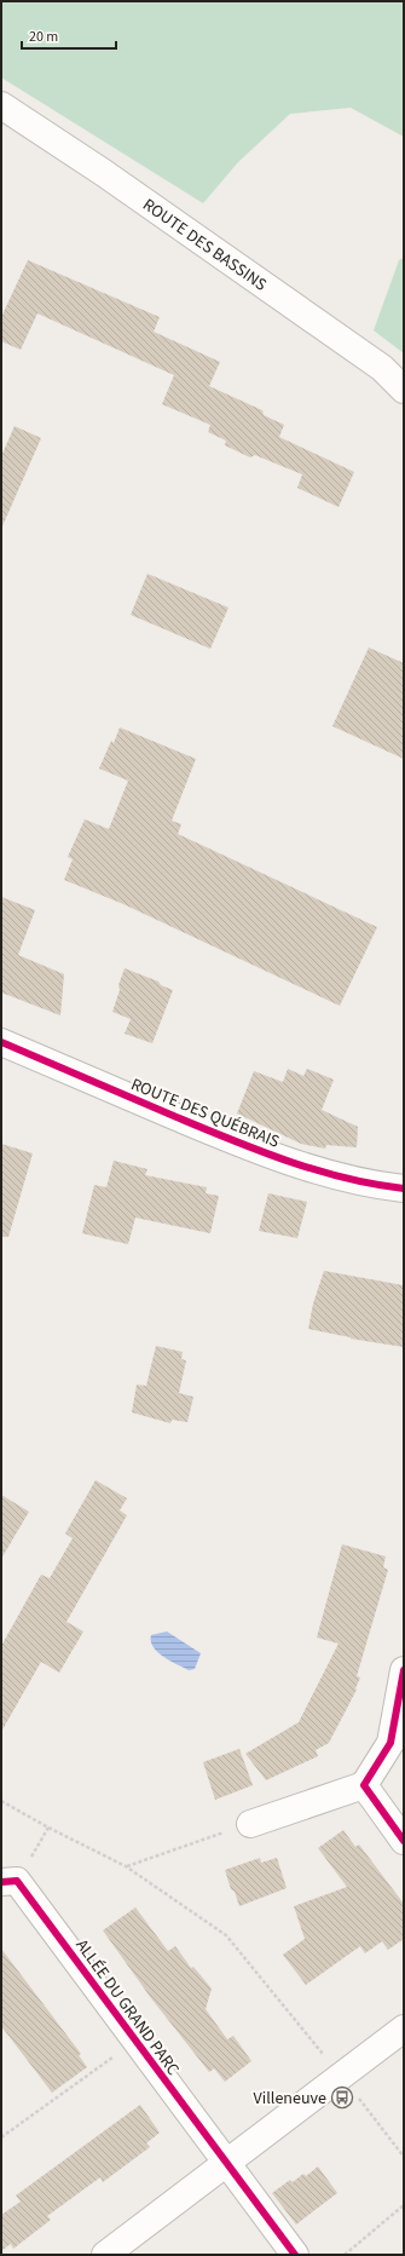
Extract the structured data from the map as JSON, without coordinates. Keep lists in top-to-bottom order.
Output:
{
  "streets": {
    "street": ["ROUTE DES BASSINS", "ROUTE DES QUÉBRAIS", "ALLÉE DU GRAND PARC"]
  },
  "places": {
    "bus stop": ["Villeneuve"]
  },
  "scale_bar": "20 m"
}
